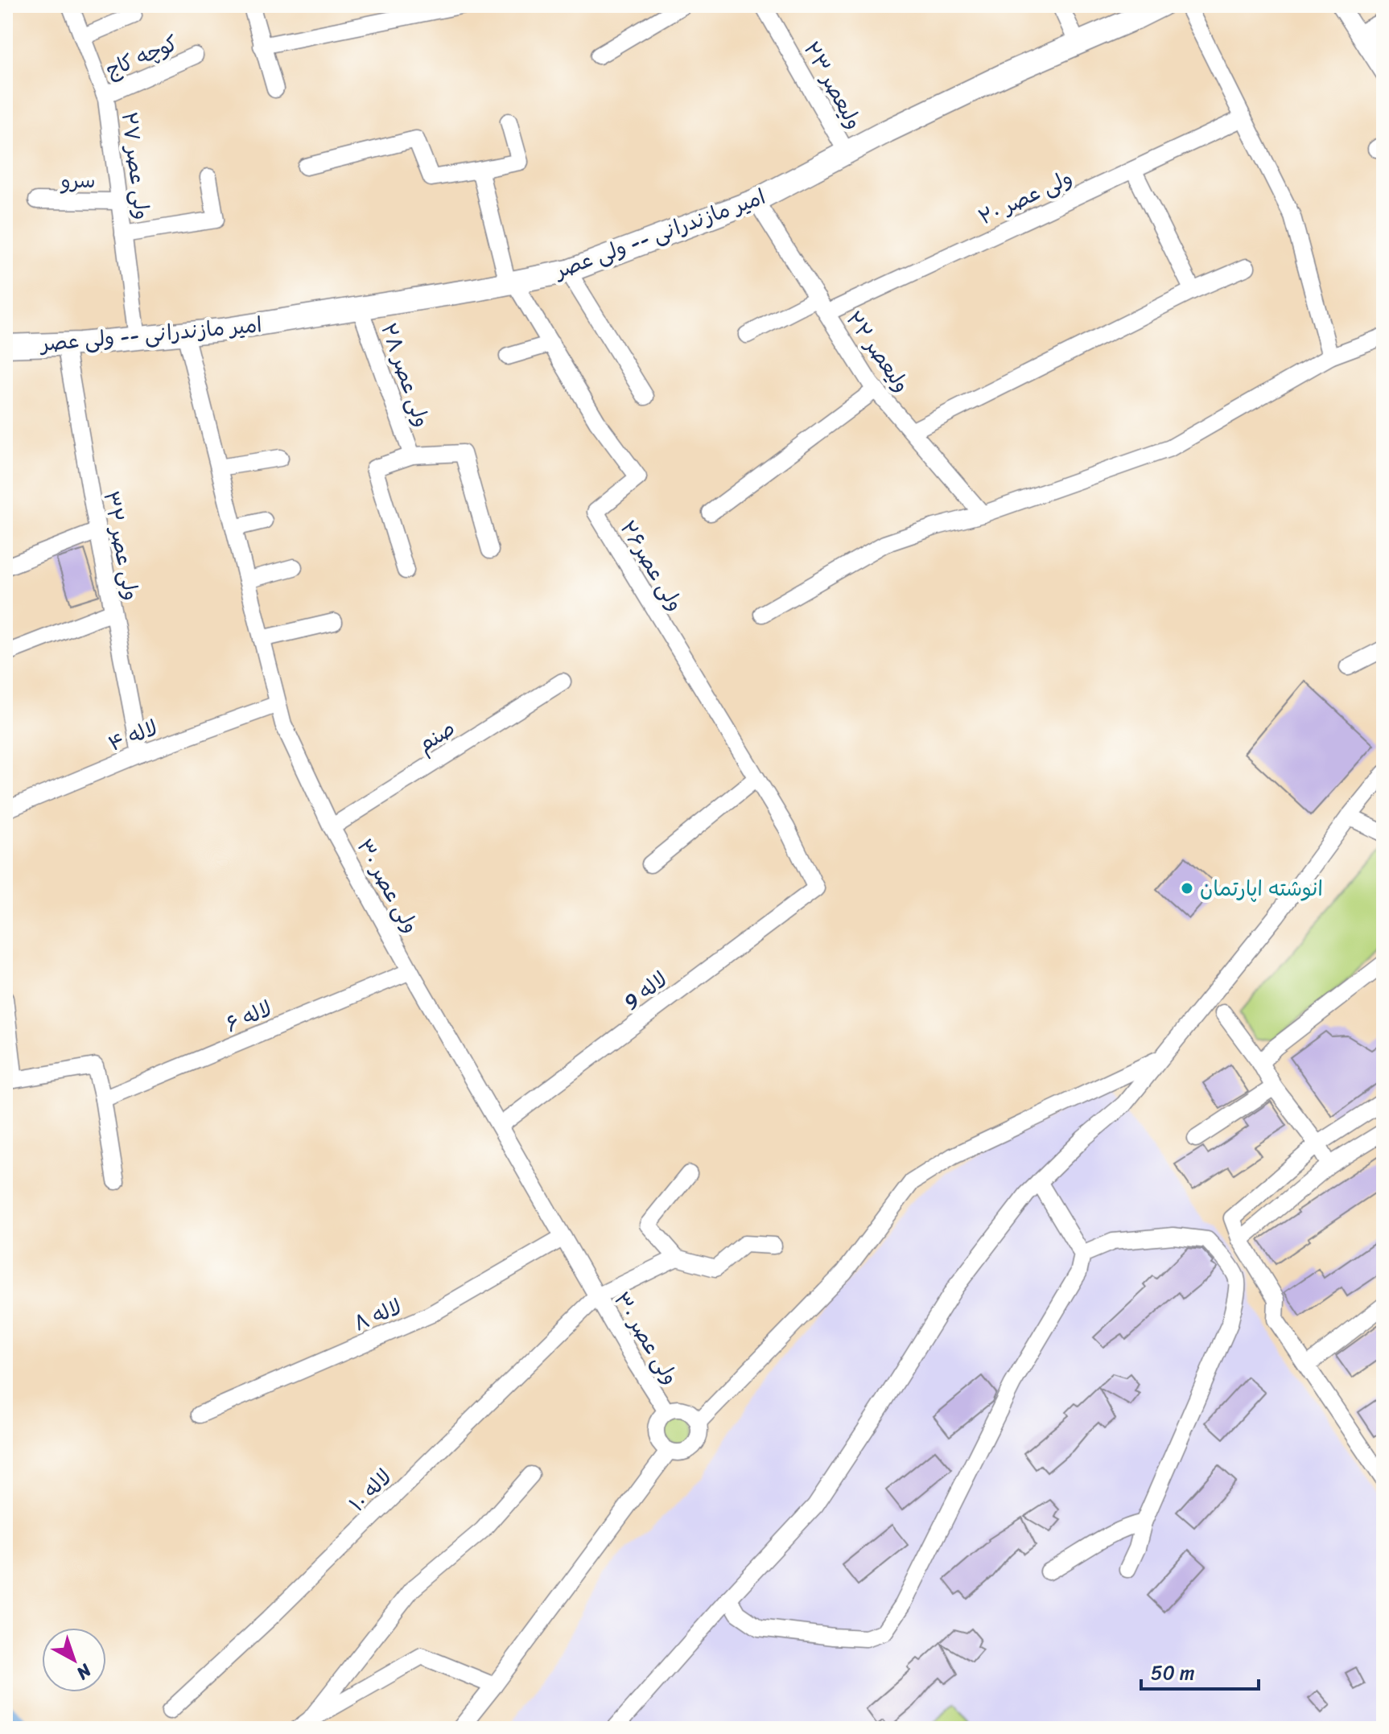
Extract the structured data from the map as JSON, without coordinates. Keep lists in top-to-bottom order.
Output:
{
  "streets": {
    "main road": ["امیر مازندرانی -- ولی عصر"],
    "street": [
      "کوچه کاج",
      "ولیعصر ۲۳",
      "ولی عصر ۲۷",
      "سرو",
      "ولی عصر ۲۰",
      "ولیعصر ۲۲",
      "ولی عصر ۲۸",
      "ولی عصر ۳۲",
      "ولی عصر۲۶",
      "لاله ۴",
      "صنم",
      "ولی عصر ۳۰",
      "لاله 9",
      "لاله ۶",
      "لاله ۸",
      "لاله ۱۰"
    ]
  },
  "crossings": [
    ["کوچه کاج", "ولی عصر ۲۷"],
    ["ولیعصر ۲۳", "امیر مازندرانی -- ولی عصر"],
    ["ولی عصر ۲۷", "سرو"],
    ["ولی عصر ۲۷", "امیر مازندرانی -- ولی عصر"],
    ["ولی عصر ۲۰", "ولیعصر ۲۲"],
    ["امیر مازندرانی -- ولی عصر", "ولیعصر ۲۲"],
    ["امیر مازندرانی -- ولی عصر", "ولی عصر ۲۸"],
    ["امیر مازندرانی -- ولی عصر", "ولی عصر ۳۲"],
    ["امیر مازندرانی -- ولی عصر", "ولی عصر۲۶"],
    ["امیر مازندرانی -- ولی عصر", "ولی عصر ۳۰"],
    ["ولی عصر ۳۲", "لاله ۴"],
    ["ولی عصر۲۶", "لاله 9"],
    ["لاله ۴", "ولی عصر ۳۰"],
    ["صنم", "ولی عصر ۳۰"],
    ["ولی عصر ۳۰", "لاله 9"],
    ["ولی عصر ۳۰", "لاله ۶"],
    ["ولی عصر ۳۰", "لاله ۸"],
    ["ولی عصر ۳۰", "لاله ۱۰"]
  ],
  "places": ["انوشته اپارتمان"],
  "scale_bar": "50 m",
  "north": "bottom right"
}
